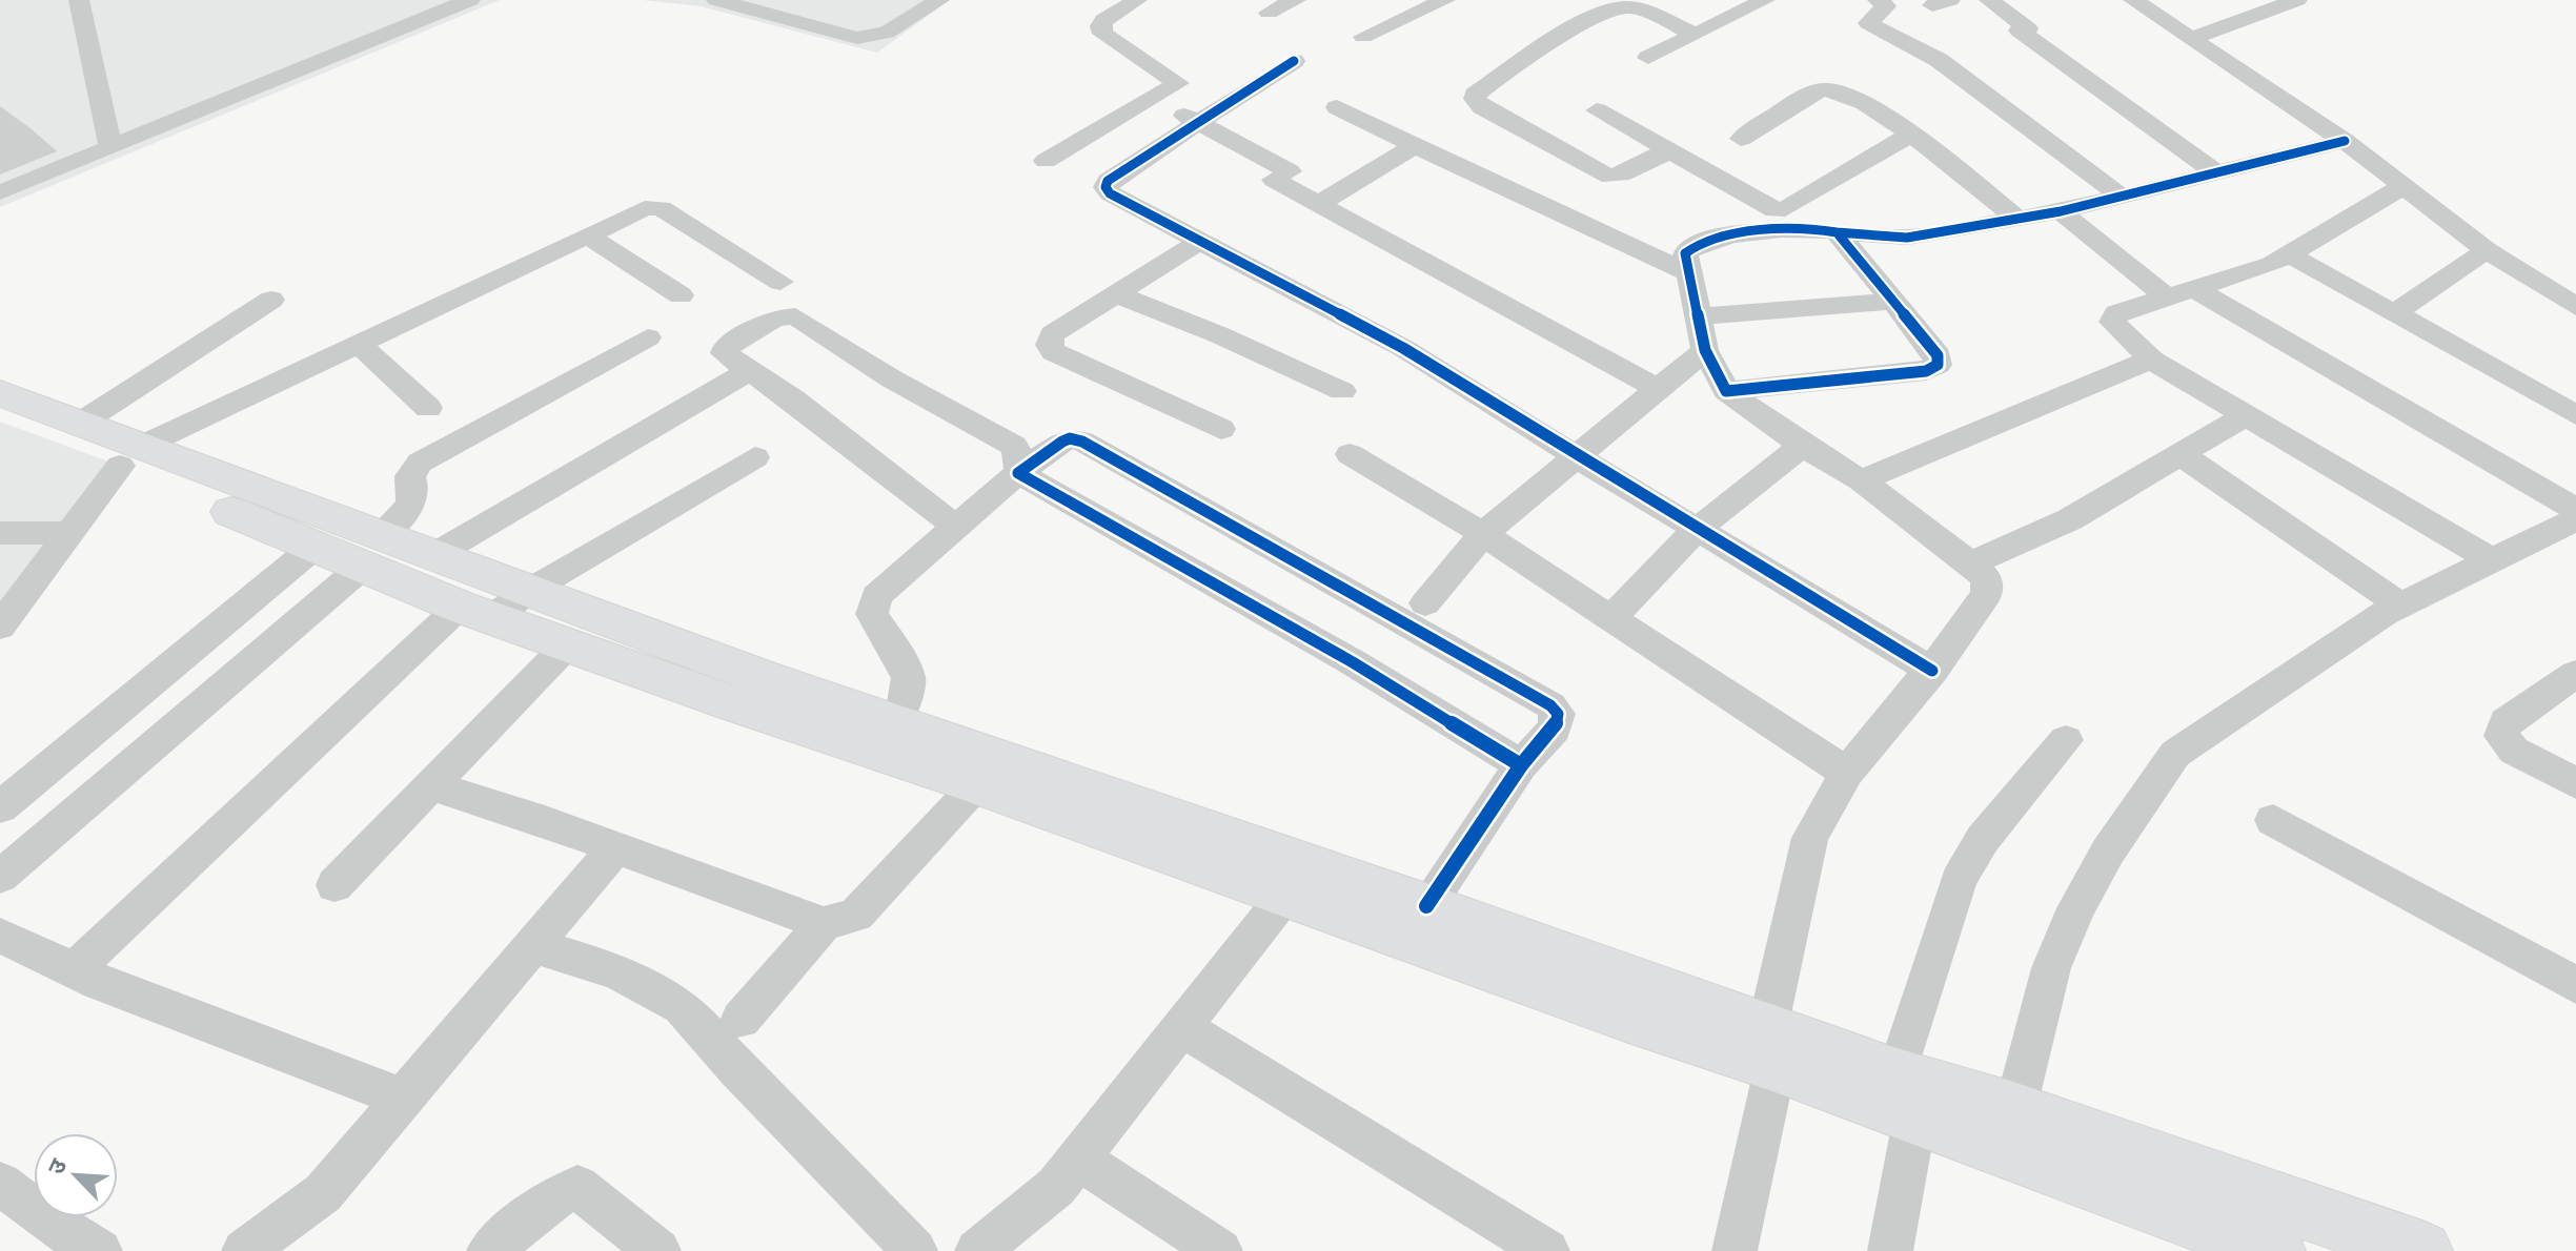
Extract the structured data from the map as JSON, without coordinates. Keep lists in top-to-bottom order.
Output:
{
  "north": "top left"
}
